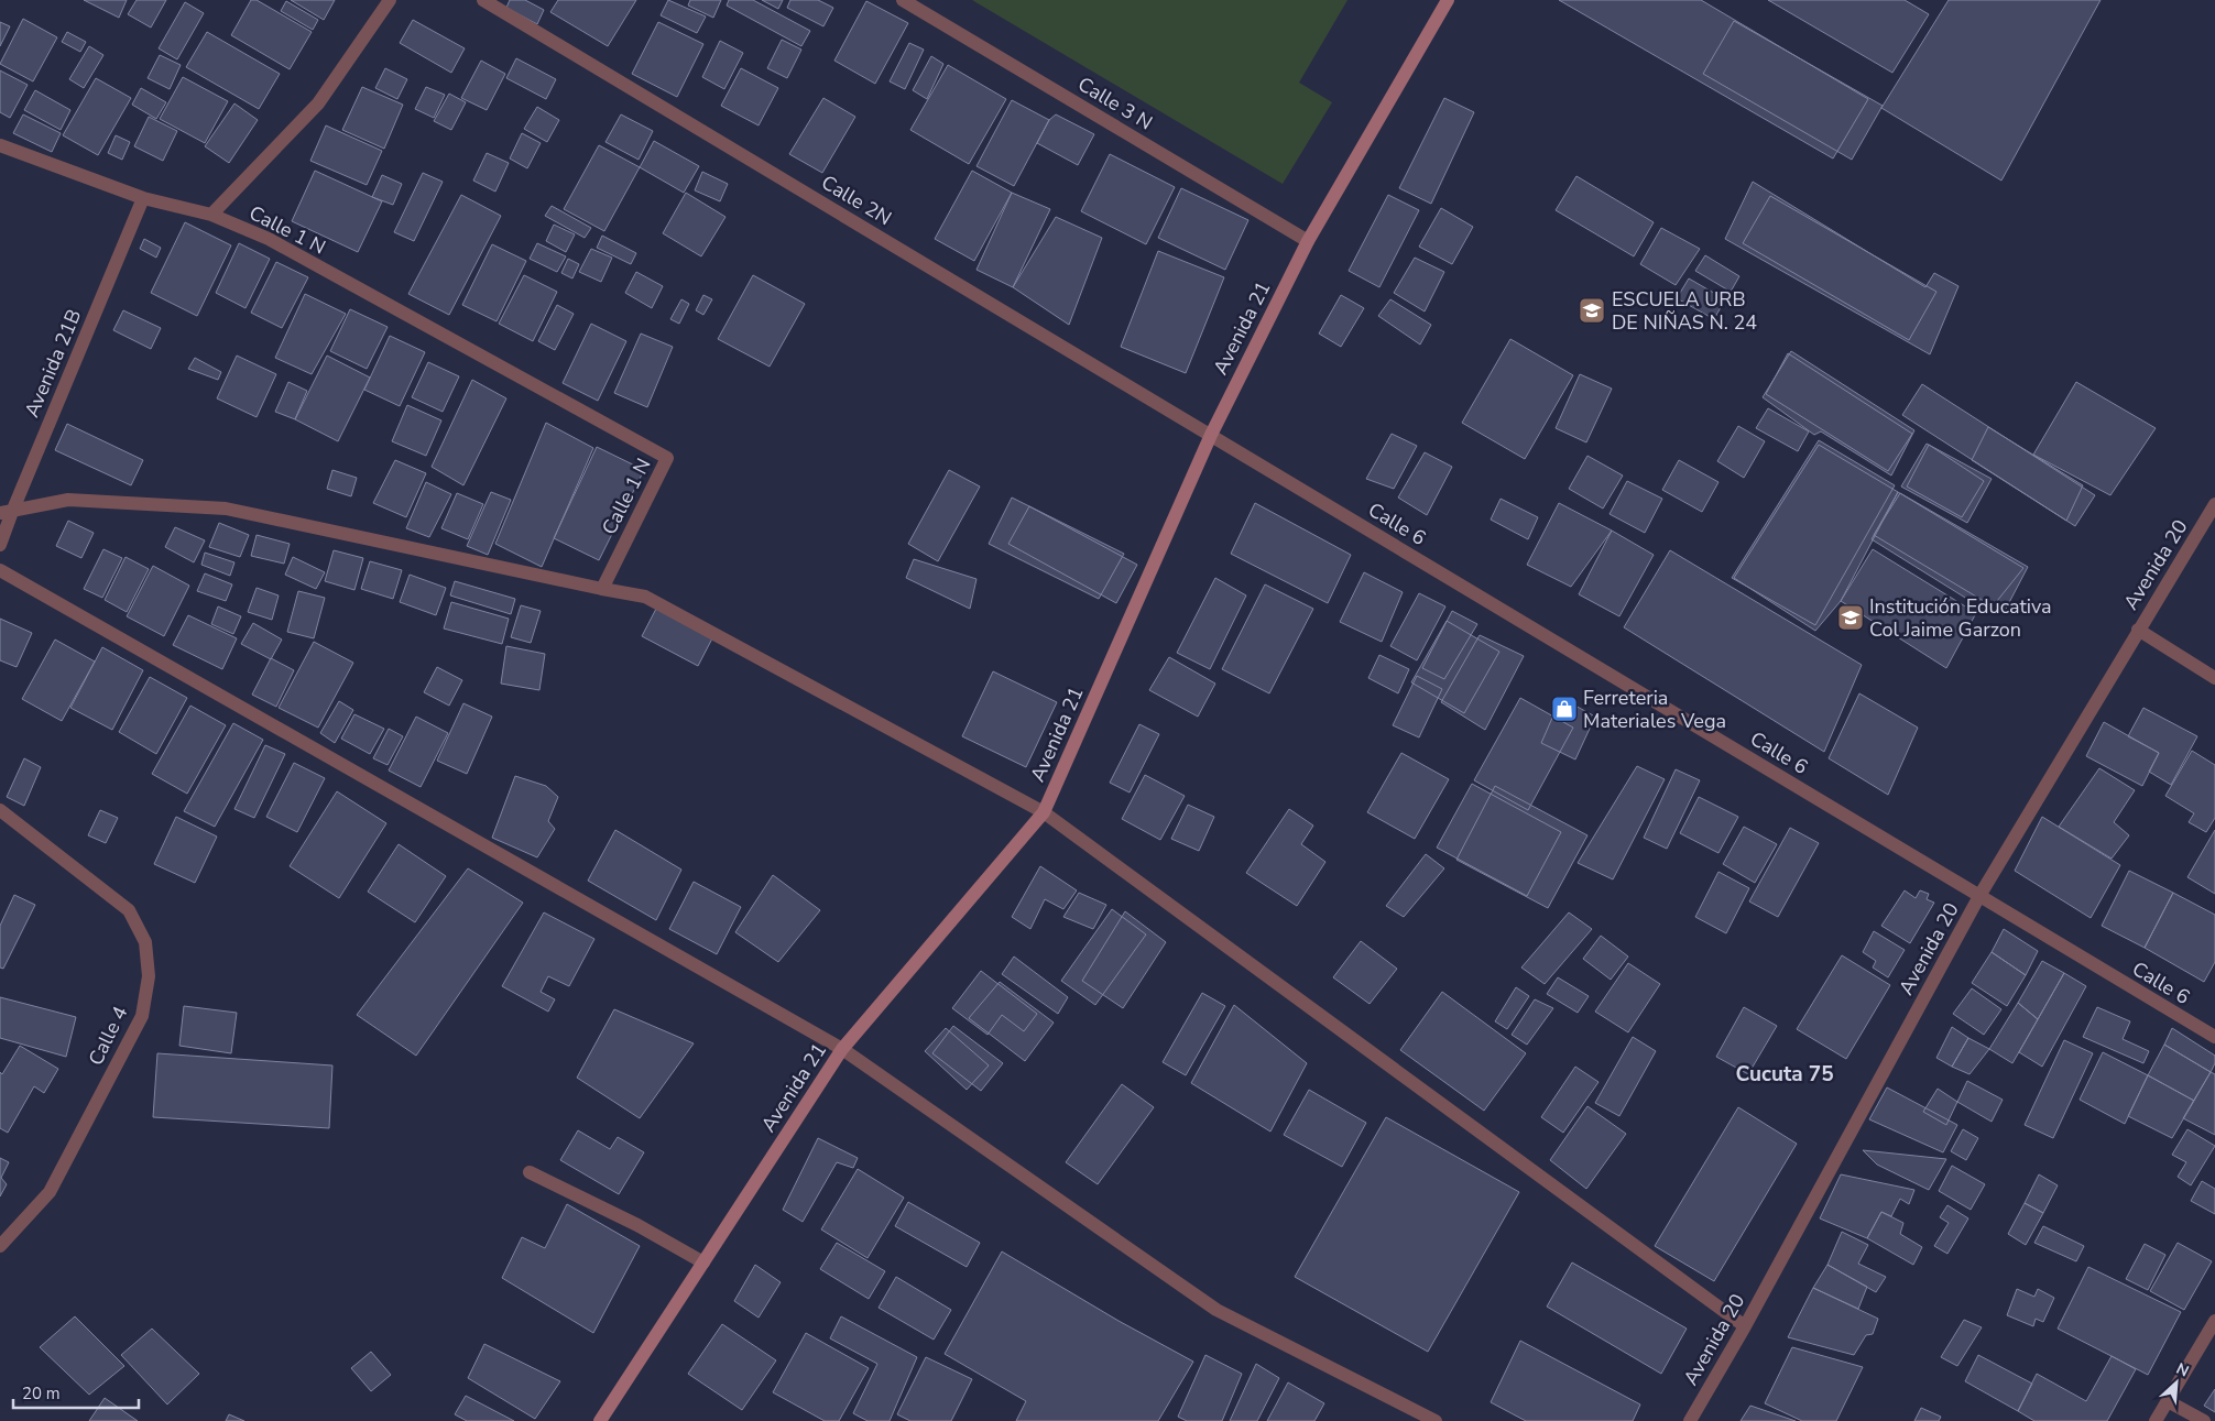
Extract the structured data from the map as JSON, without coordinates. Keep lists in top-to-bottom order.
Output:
{
  "streets": {
    "main road": ["Avenida 21"],
    "street": [
      "Calle 3 N",
      "Calle 2N",
      "Calle 1 N",
      "Avenida 21B",
      "Calle 6",
      "Avenida 20",
      "Calle 4"
    ]
  },
  "crossings": [
    ["Calle 3 N", "Avenida 21"],
    ["Calle 2N", "Avenida 21"],
    ["Calle 2N", "Calle 6"],
    ["Calle 1 N", "Avenida 21B"],
    ["Avenida 21", "Calle 6"],
    ["Calle 6", "Avenida 20"]
  ],
  "districts": ["Cucuta 75"],
  "places": {
    "school or university": ["ESCUELA URB DE NIÑAS N. 24", "Institución Educativa Col Jaime Garzon"],
    "shop": ["Ferreteria Materiales Vega"]
  },
  "scale_bar": "20 m",
  "north": "top right"
}
